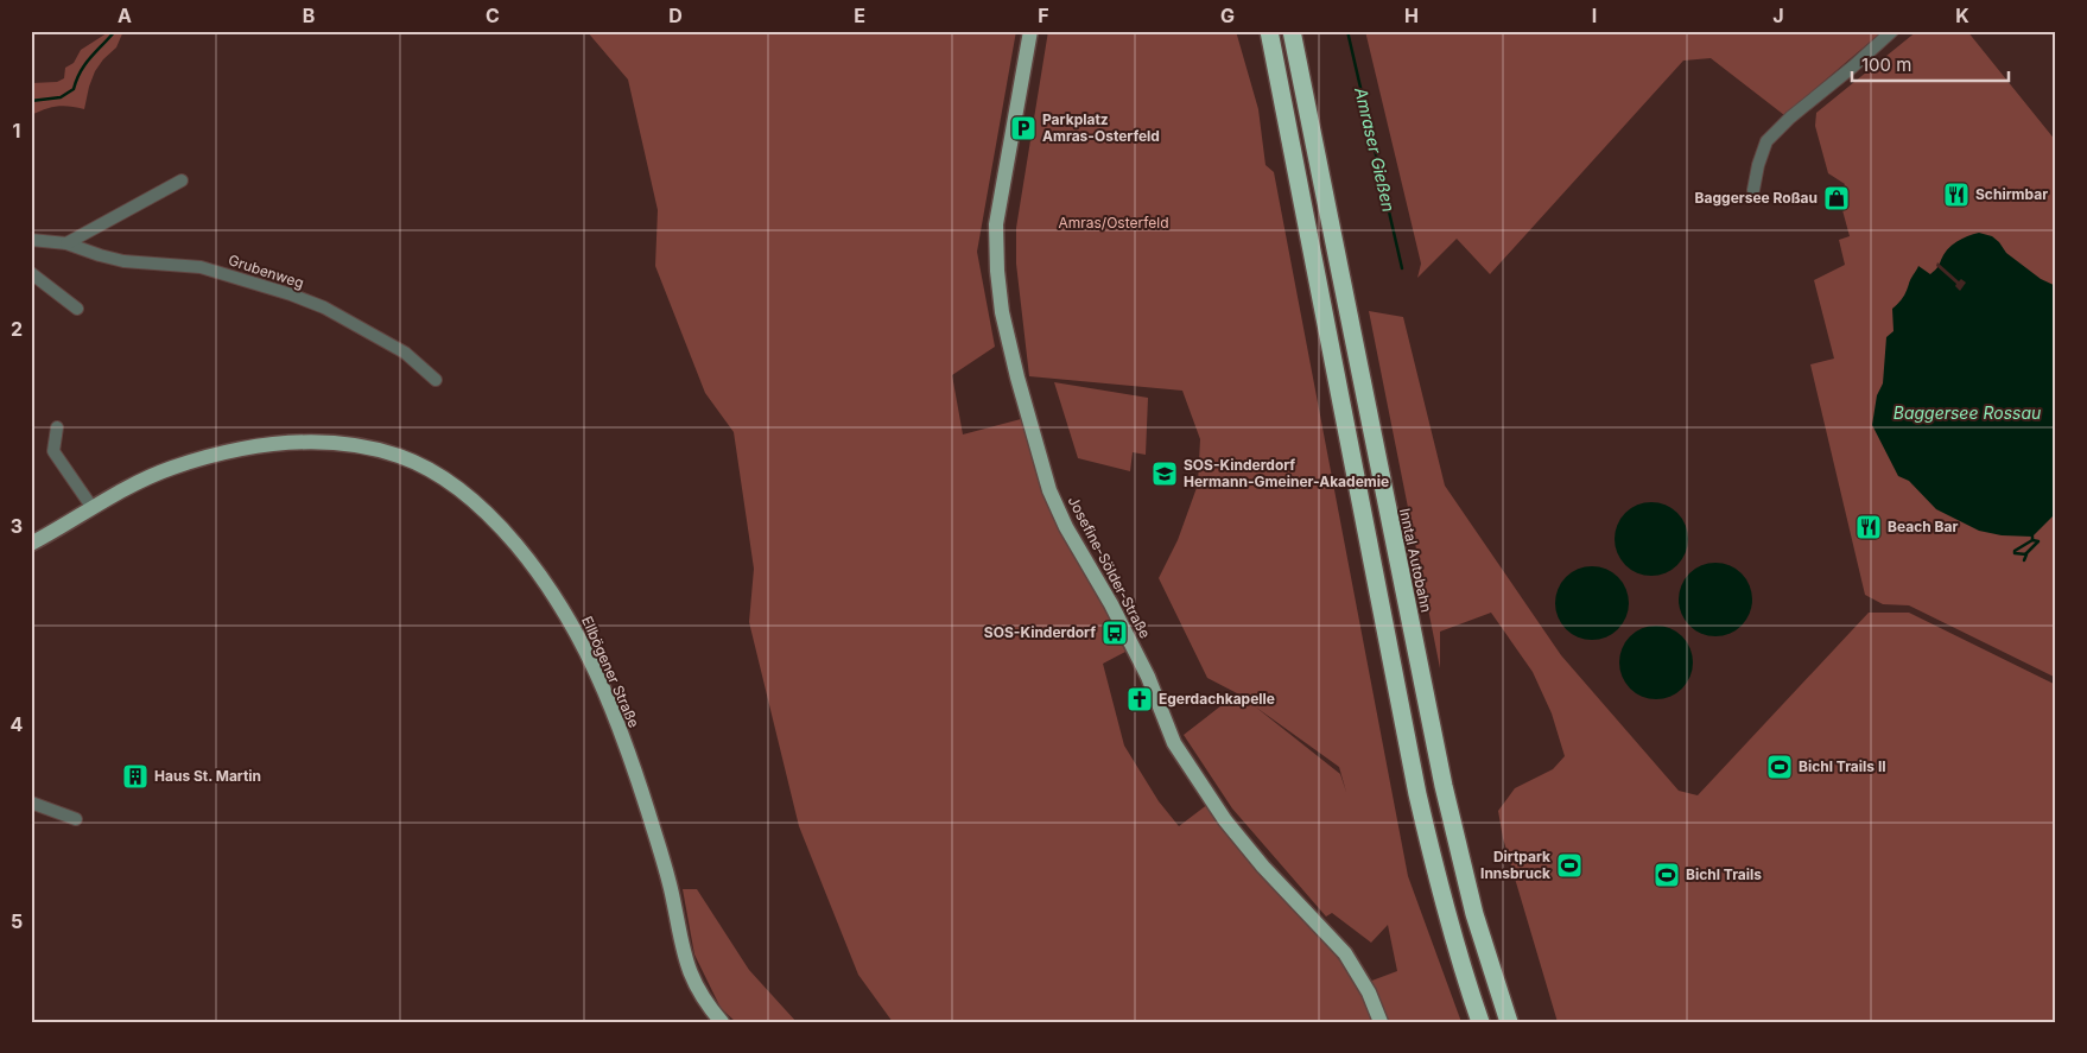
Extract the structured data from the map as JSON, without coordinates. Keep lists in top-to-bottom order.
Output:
{
  "streets": {
    "highway": ["Inntal Autobahn"],
    "main road": ["Josefine-Sölder-Straße", "Ellbögener Straße"],
    "street": ["Grubenweg"]
  },
  "water": ["Amraser Gießen", "Baggersee Rossau"],
  "parks": ["Amras/Osterfeld"],
  "places": {
    "parking": ["Parkplatz Amras-Osterfeld"],
    "restaurant": ["Schirmbar", "Beach Bar"],
    "shop": ["Baggersee Roßau"],
    "school or university": ["SOS-Kinderdorf Hermann-Gmeiner-Akademie"],
    "bus stop": ["SOS-Kinderdorf"],
    "church": ["Egerdachkapelle"],
    "sports": ["Bichl Trails II", "Dirtpark Innsbruck", "Bichl Trails"],
    "building": ["Haus St. Martin"]
  },
  "scale_bar": "100 m",
  "grid": {
    "columns": [
      "A",
      "B",
      "C",
      "D",
      "E",
      "F",
      "G",
      "H",
      "I",
      "J",
      "K"
    ],
    "rows": [
      "1",
      "2",
      "3",
      "4",
      "5"
    ]
  }
}
